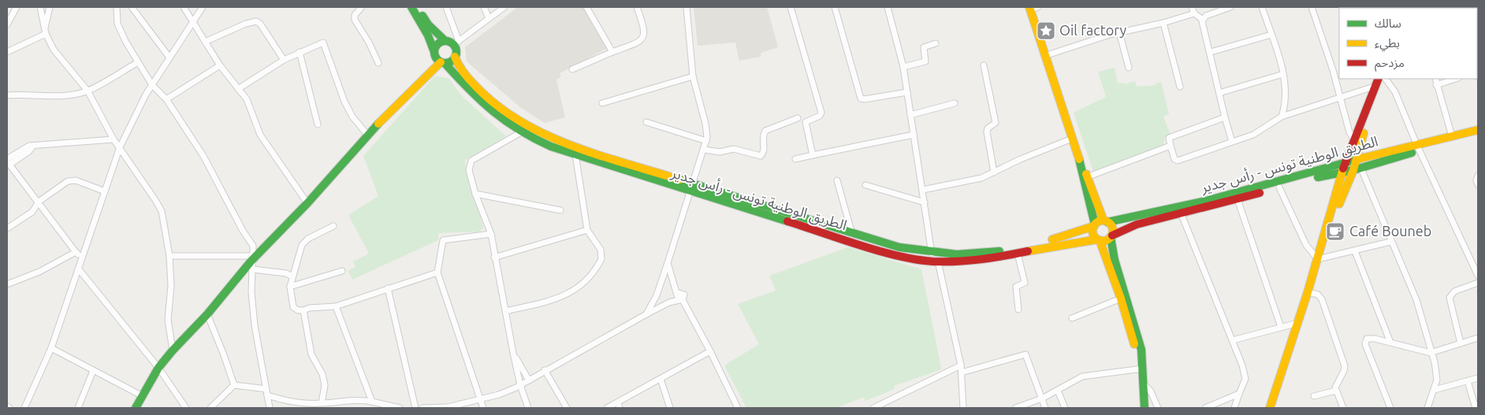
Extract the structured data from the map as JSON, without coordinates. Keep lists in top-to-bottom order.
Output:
{
  "streets": {
    "main road": ["الطريق الوطنية تونس - رأس جدير"]
  },
  "places": {
    "place": ["Oil factory"],
    "cafe": ["Café Bouneb"]
  },
  "legend": ["سالك", "بطيء", "مزدحم"]
}
